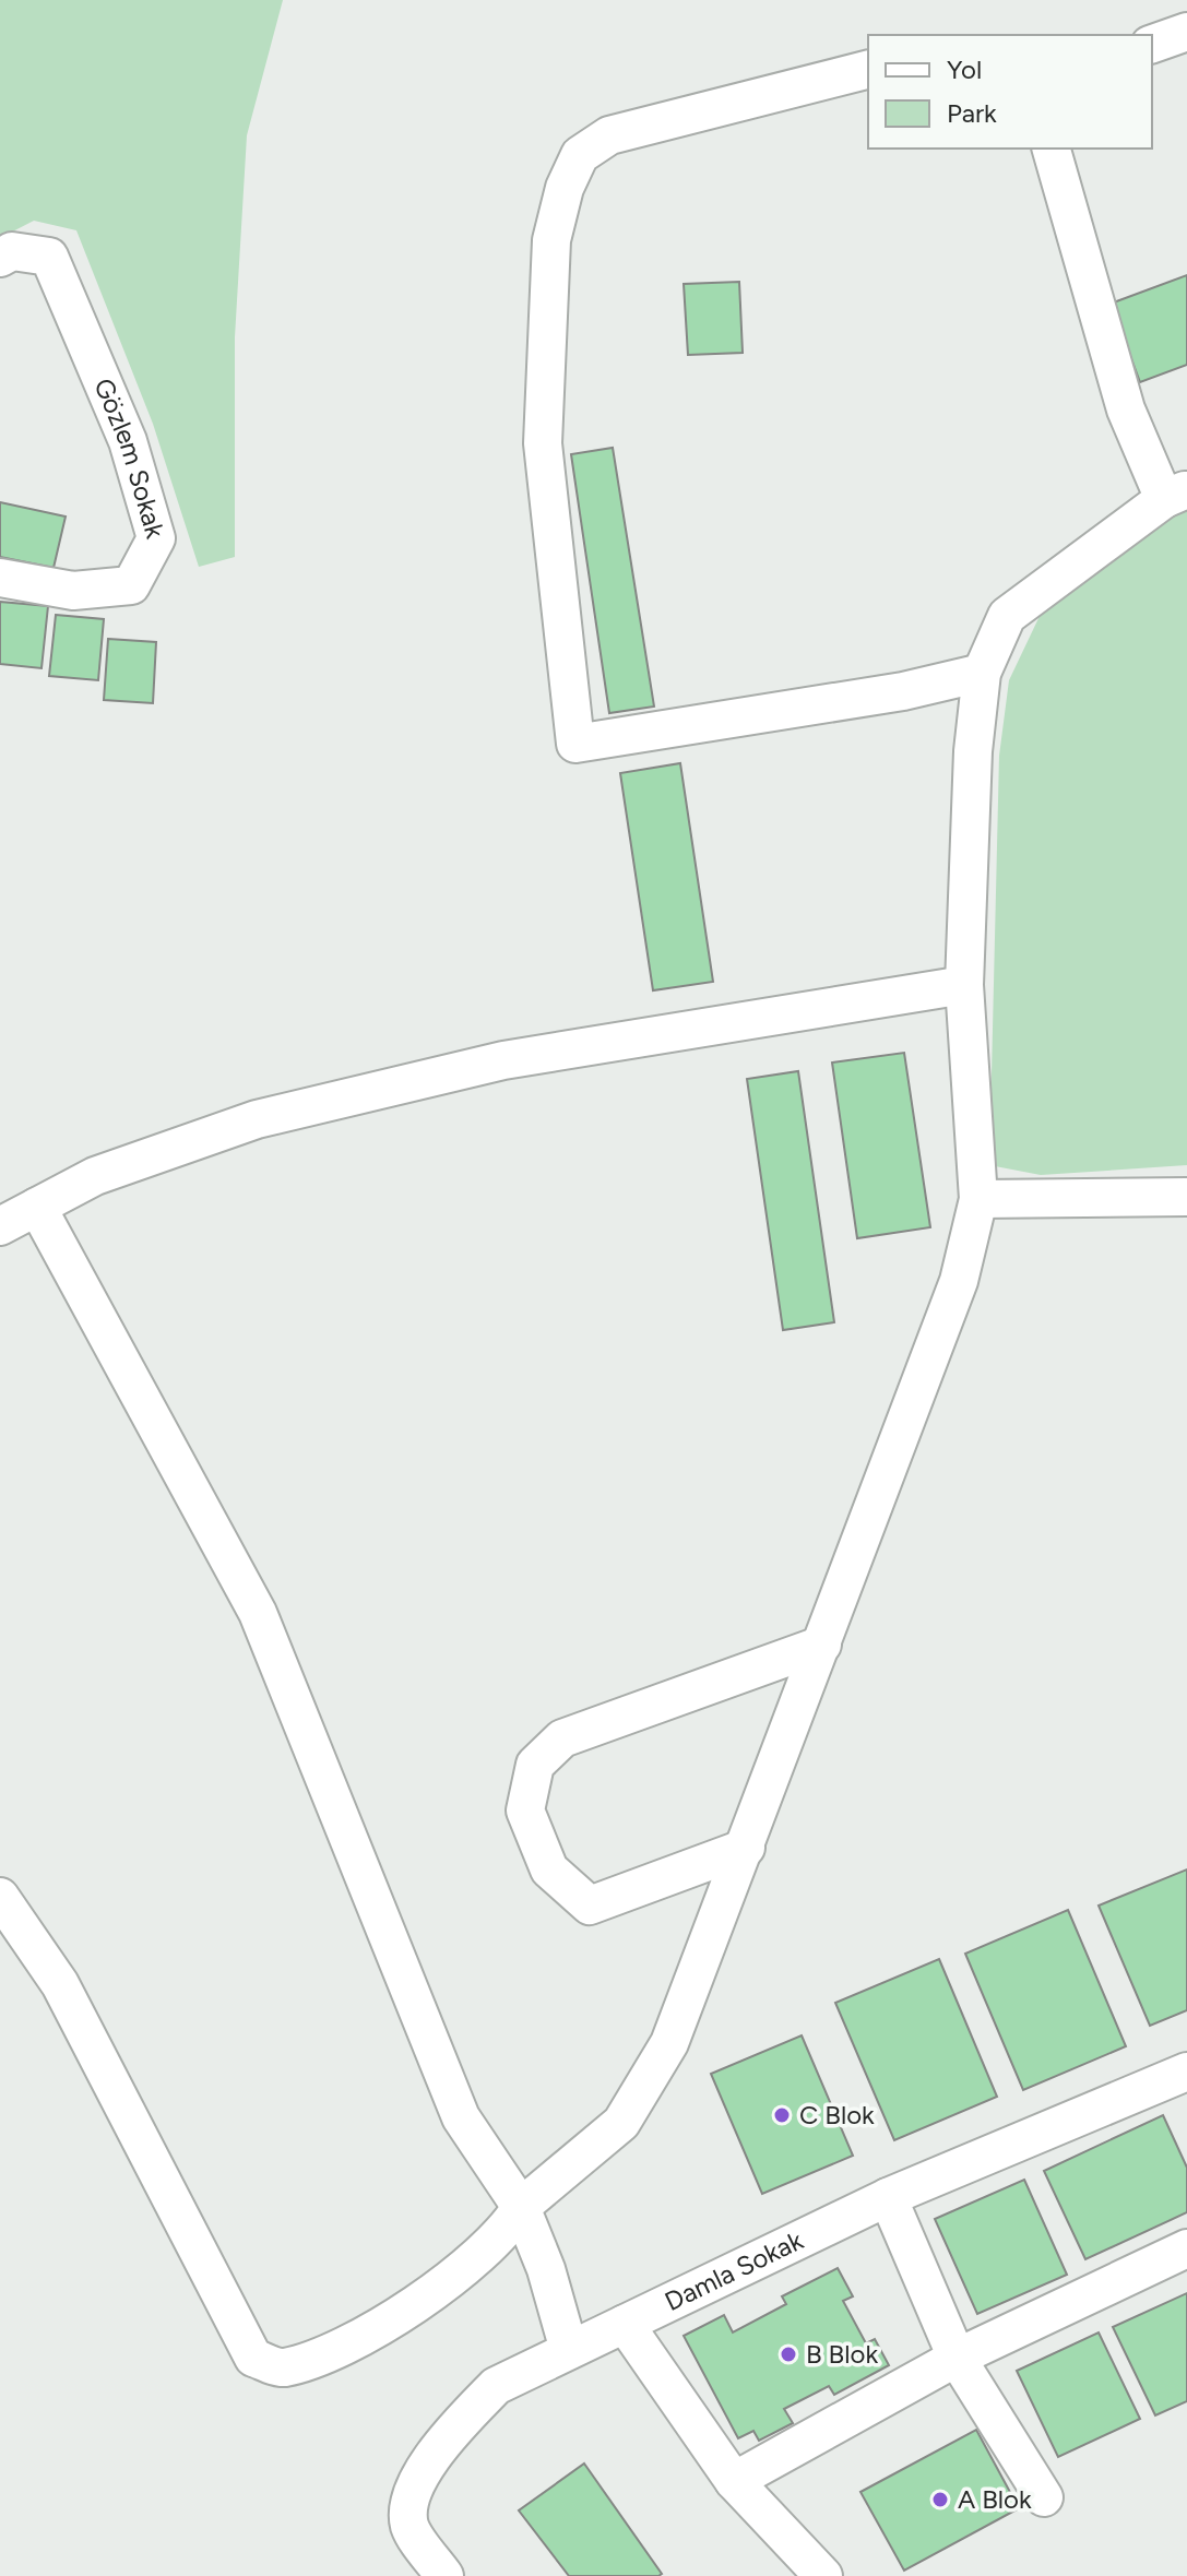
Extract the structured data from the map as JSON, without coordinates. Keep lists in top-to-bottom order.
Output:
{
  "streets": {
    "street": ["Gözlem Sokak", "Damla Sokak"]
  },
  "places": ["C Blok", "B Blok", "A Blok"],
  "legend": ["Yol", "Park"]
}
